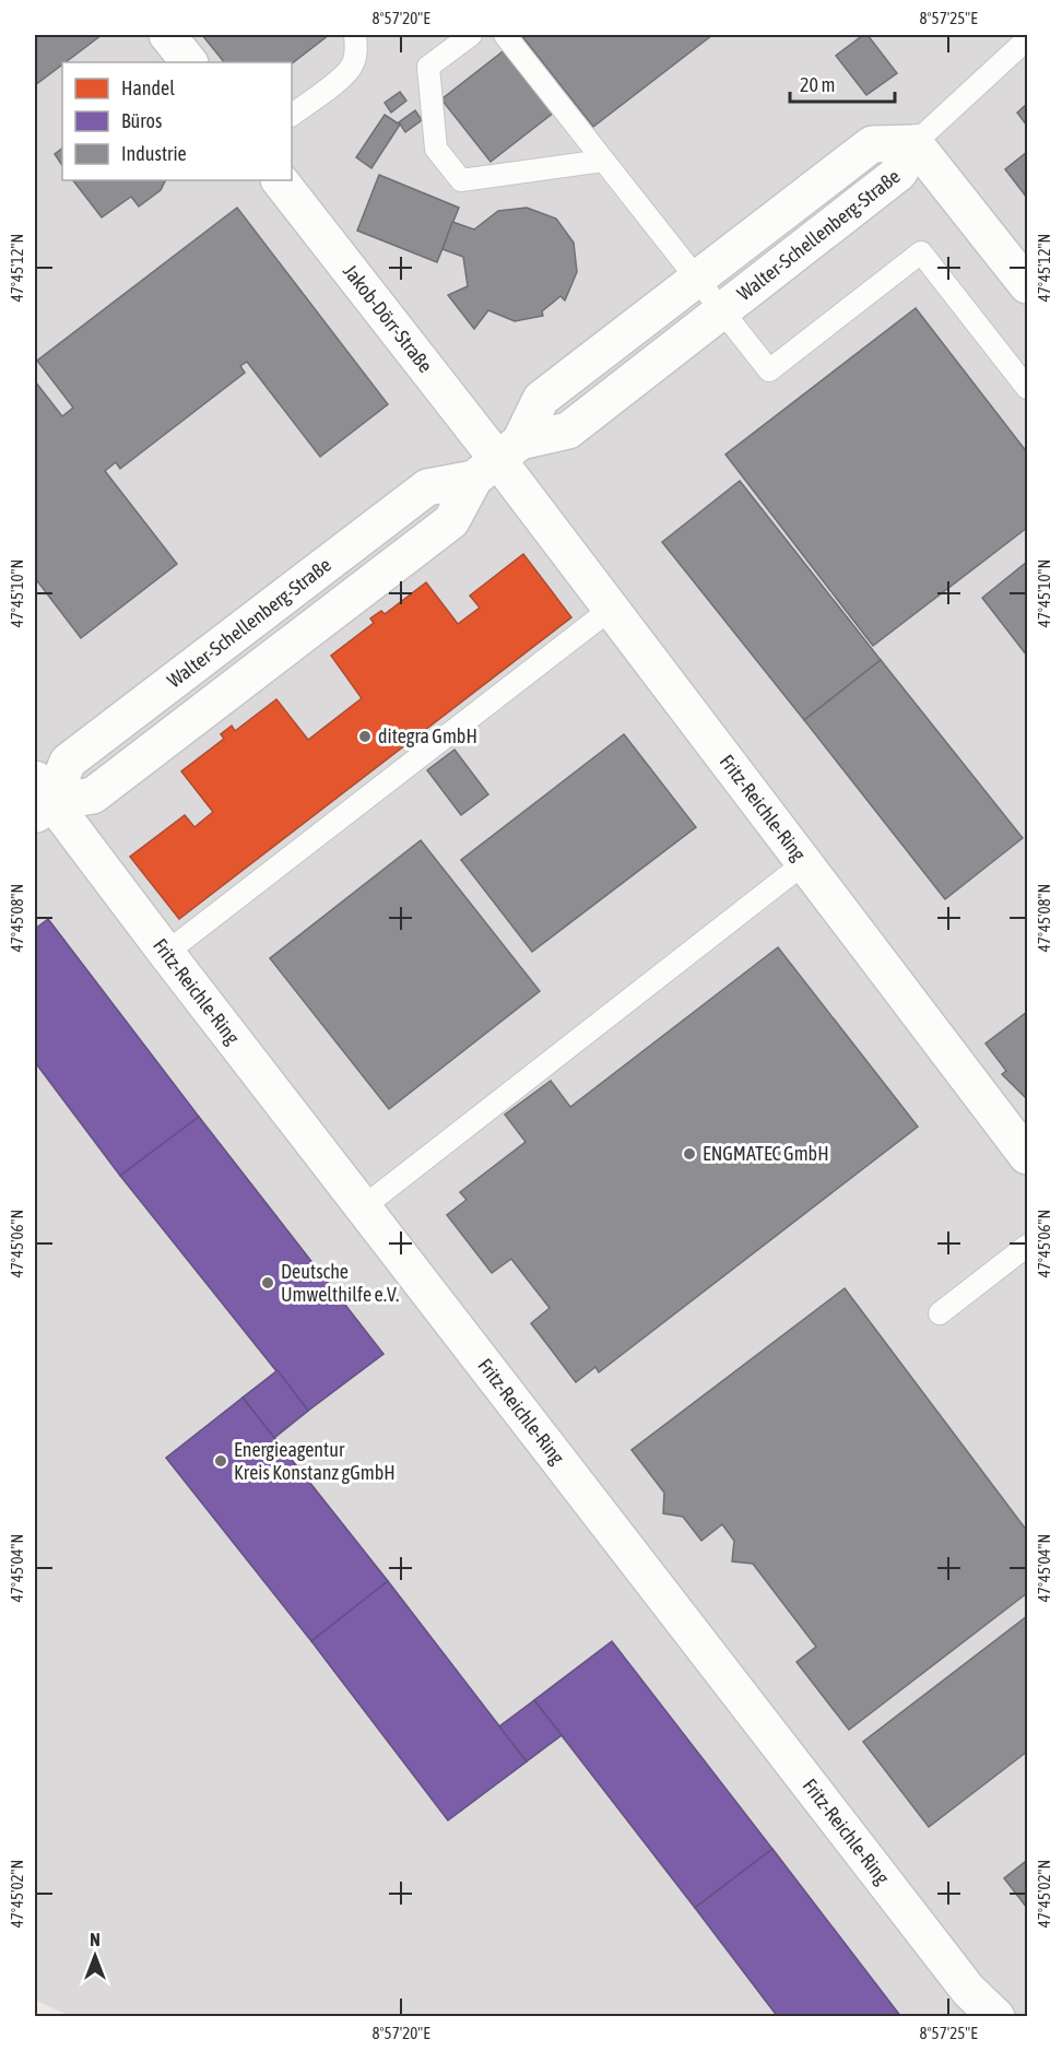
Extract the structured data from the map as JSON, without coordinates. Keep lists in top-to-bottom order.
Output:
{
  "streets": {
    "street": ["Walter-Schellenberg-Straße", "Jakob-Dörr-Straße", "Fritz-Reichle-Ring"]
  },
  "crossings": [
    ["Walter-Schellenberg-Straße", "Jakob-Dörr-Straße"],
    ["Walter-Schellenberg-Straße", "Fritz-Reichle-Ring"],
    ["Jakob-Dörr-Straße", "Fritz-Reichle-Ring"]
  ],
  "places": [
    "ditegra GmbH",
    "ENGMATEC GmbH",
    "Deutsche Umwelthilfe e.V.",
    "Energieagentur Kreis Konstanz gGmbH"
  ],
  "legend": ["Handel", "Büros", "Industrie"],
  "scale_bar": "20 m",
  "north": "top",
  "coordinates": [
    "8°57'20\"E",
    "8°57'25\"E",
    "47°45'12\"N",
    "47°45'10\"N",
    "47°45'08\"N",
    "47°45'06\"N",
    "47°45'04\"N",
    "47°45'02\"N"
  ]
}
